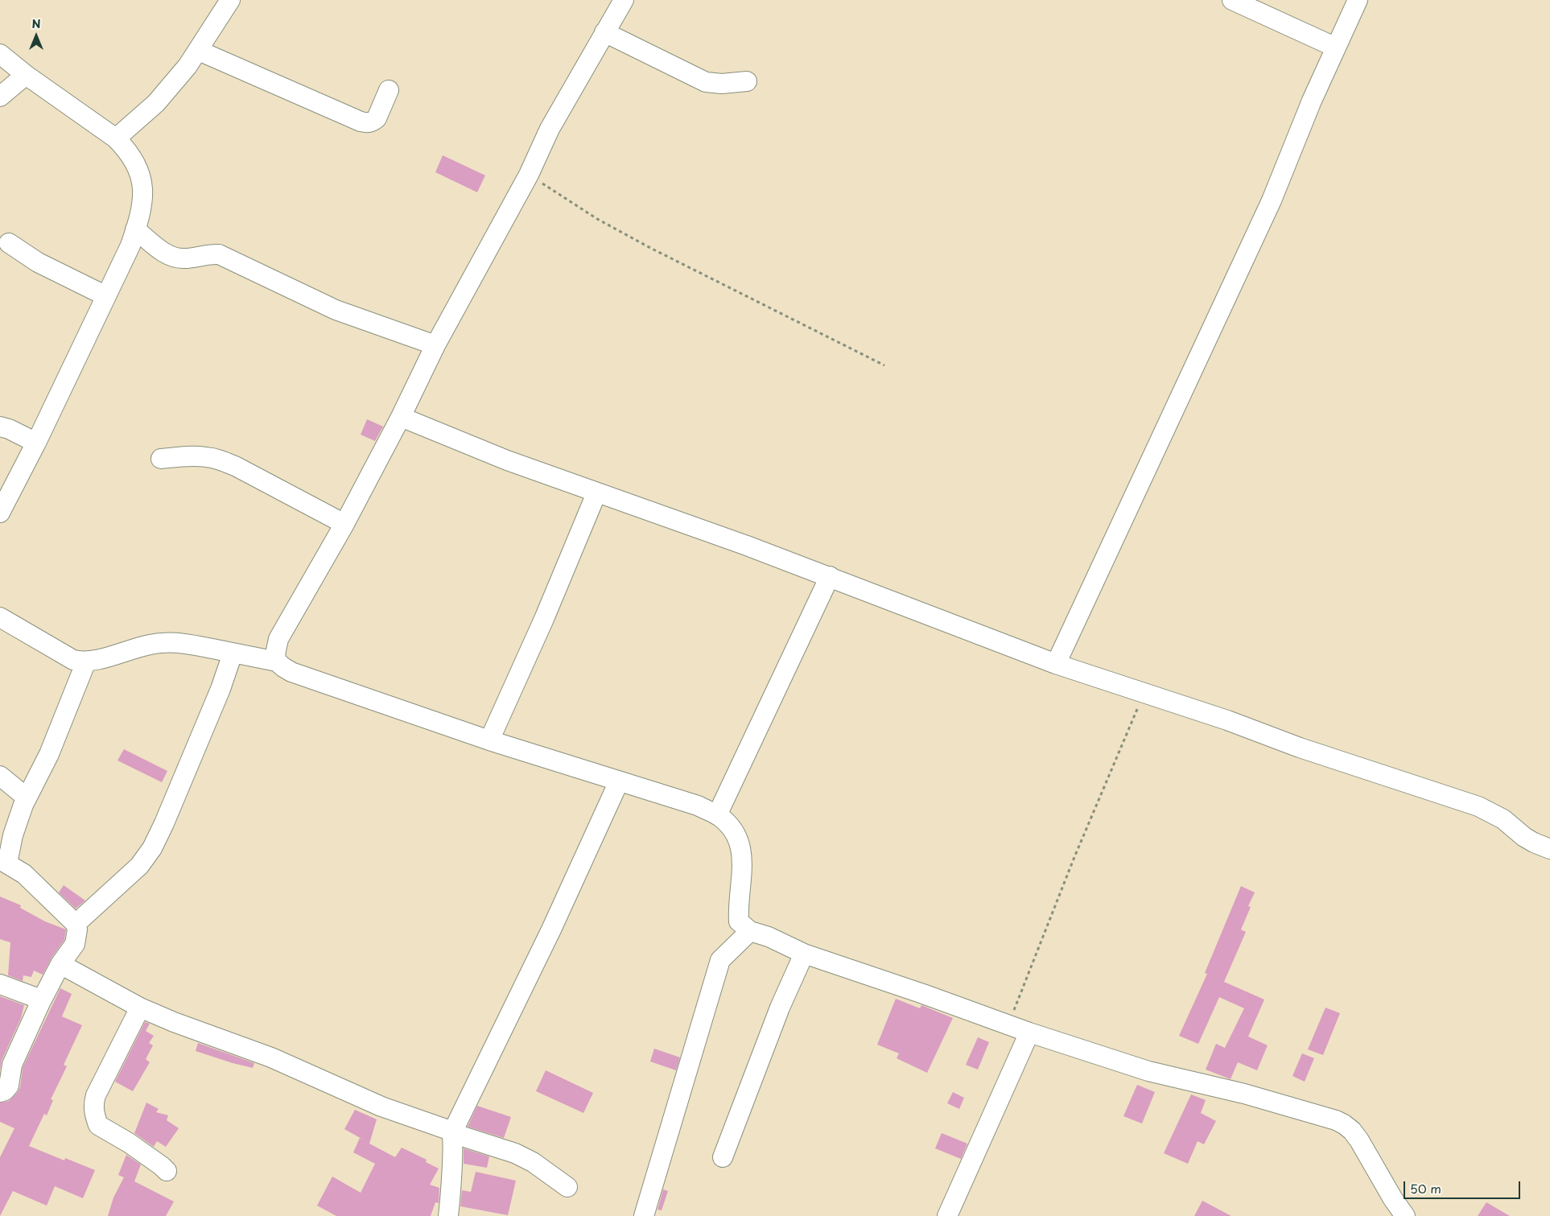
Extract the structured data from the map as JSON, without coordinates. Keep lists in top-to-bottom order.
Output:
{
  "scale_bar": "50 m",
  "north": "top"
}
